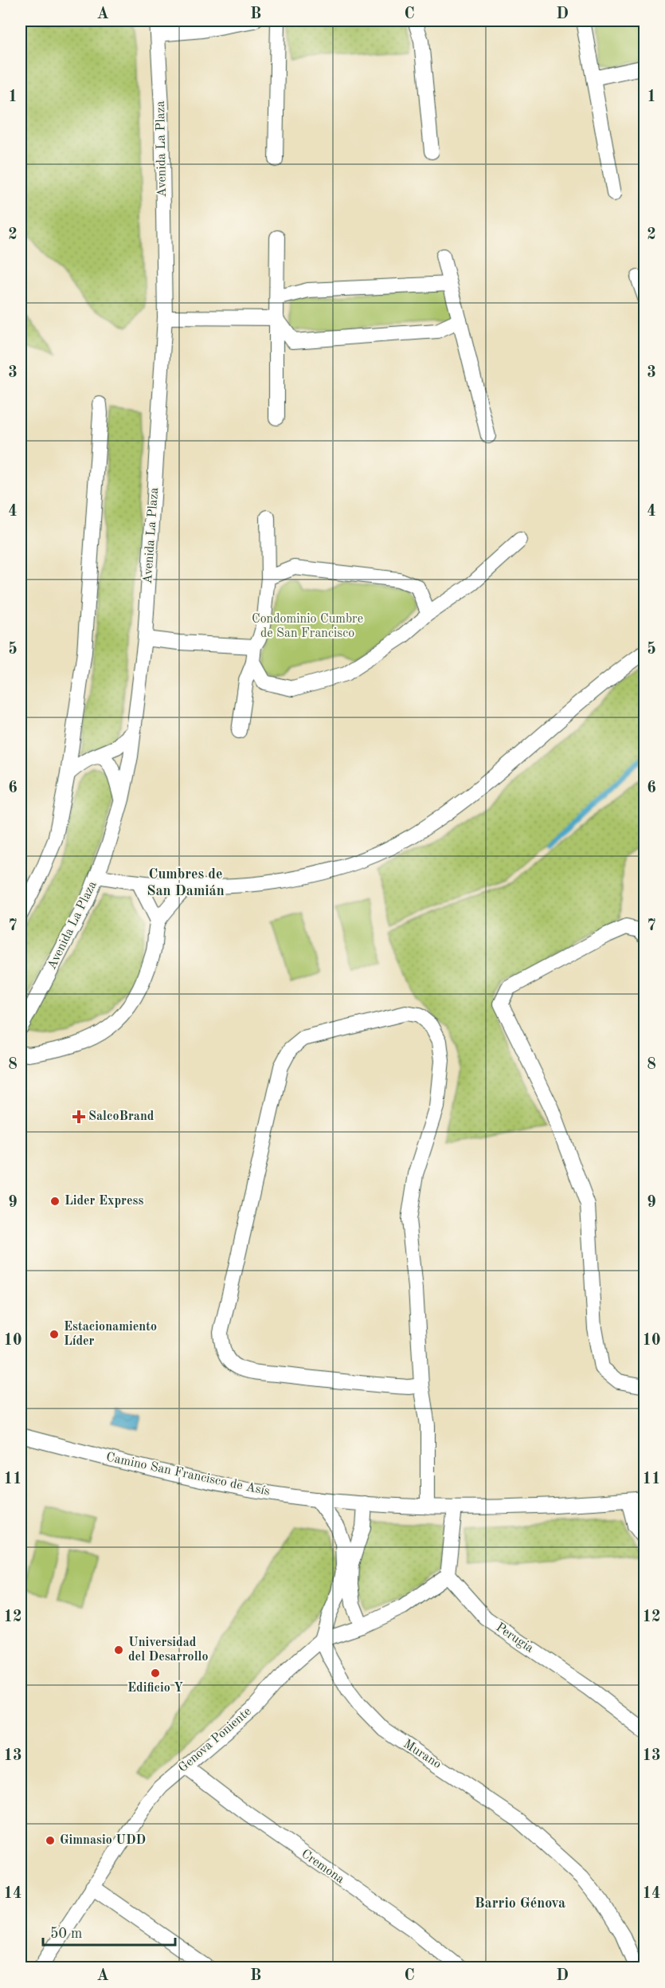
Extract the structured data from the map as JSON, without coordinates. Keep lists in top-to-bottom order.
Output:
{
  "streets": {
    "street": [
      "Avenida La Plaza",
      "Camino San Francisco de Asís",
      "Perugia",
      "Genova Poniente",
      "Murano",
      "Cremona"
    ]
  },
  "crossings": [
    ["Perugia", "Genova Poniente"],
    ["Genova Poniente", "Murano"],
    ["Genova Poniente", "Cremona"]
  ],
  "districts": ["Cumbres de San Damián", "Barrio Génova"],
  "parks": ["Condominio Cumbre de San Francisco"],
  "places": {
    "health": ["SalcoBrand"],
    "other": [
      "Lider Express",
      "Estacionamiento Líder",
      "Universidad del Desarrollo",
      "Edificio Y",
      "Gimnasio UDD"
    ]
  },
  "scale_bar": "50 m",
  "grid": {
    "columns": [
      "A",
      "B",
      "C",
      "D"
    ],
    "rows": [
      "1",
      "2",
      "3",
      "4",
      "5",
      "6",
      "7",
      "8",
      "9",
      "10",
      "11",
      "12",
      "13",
      "14"
    ]
  }
}
